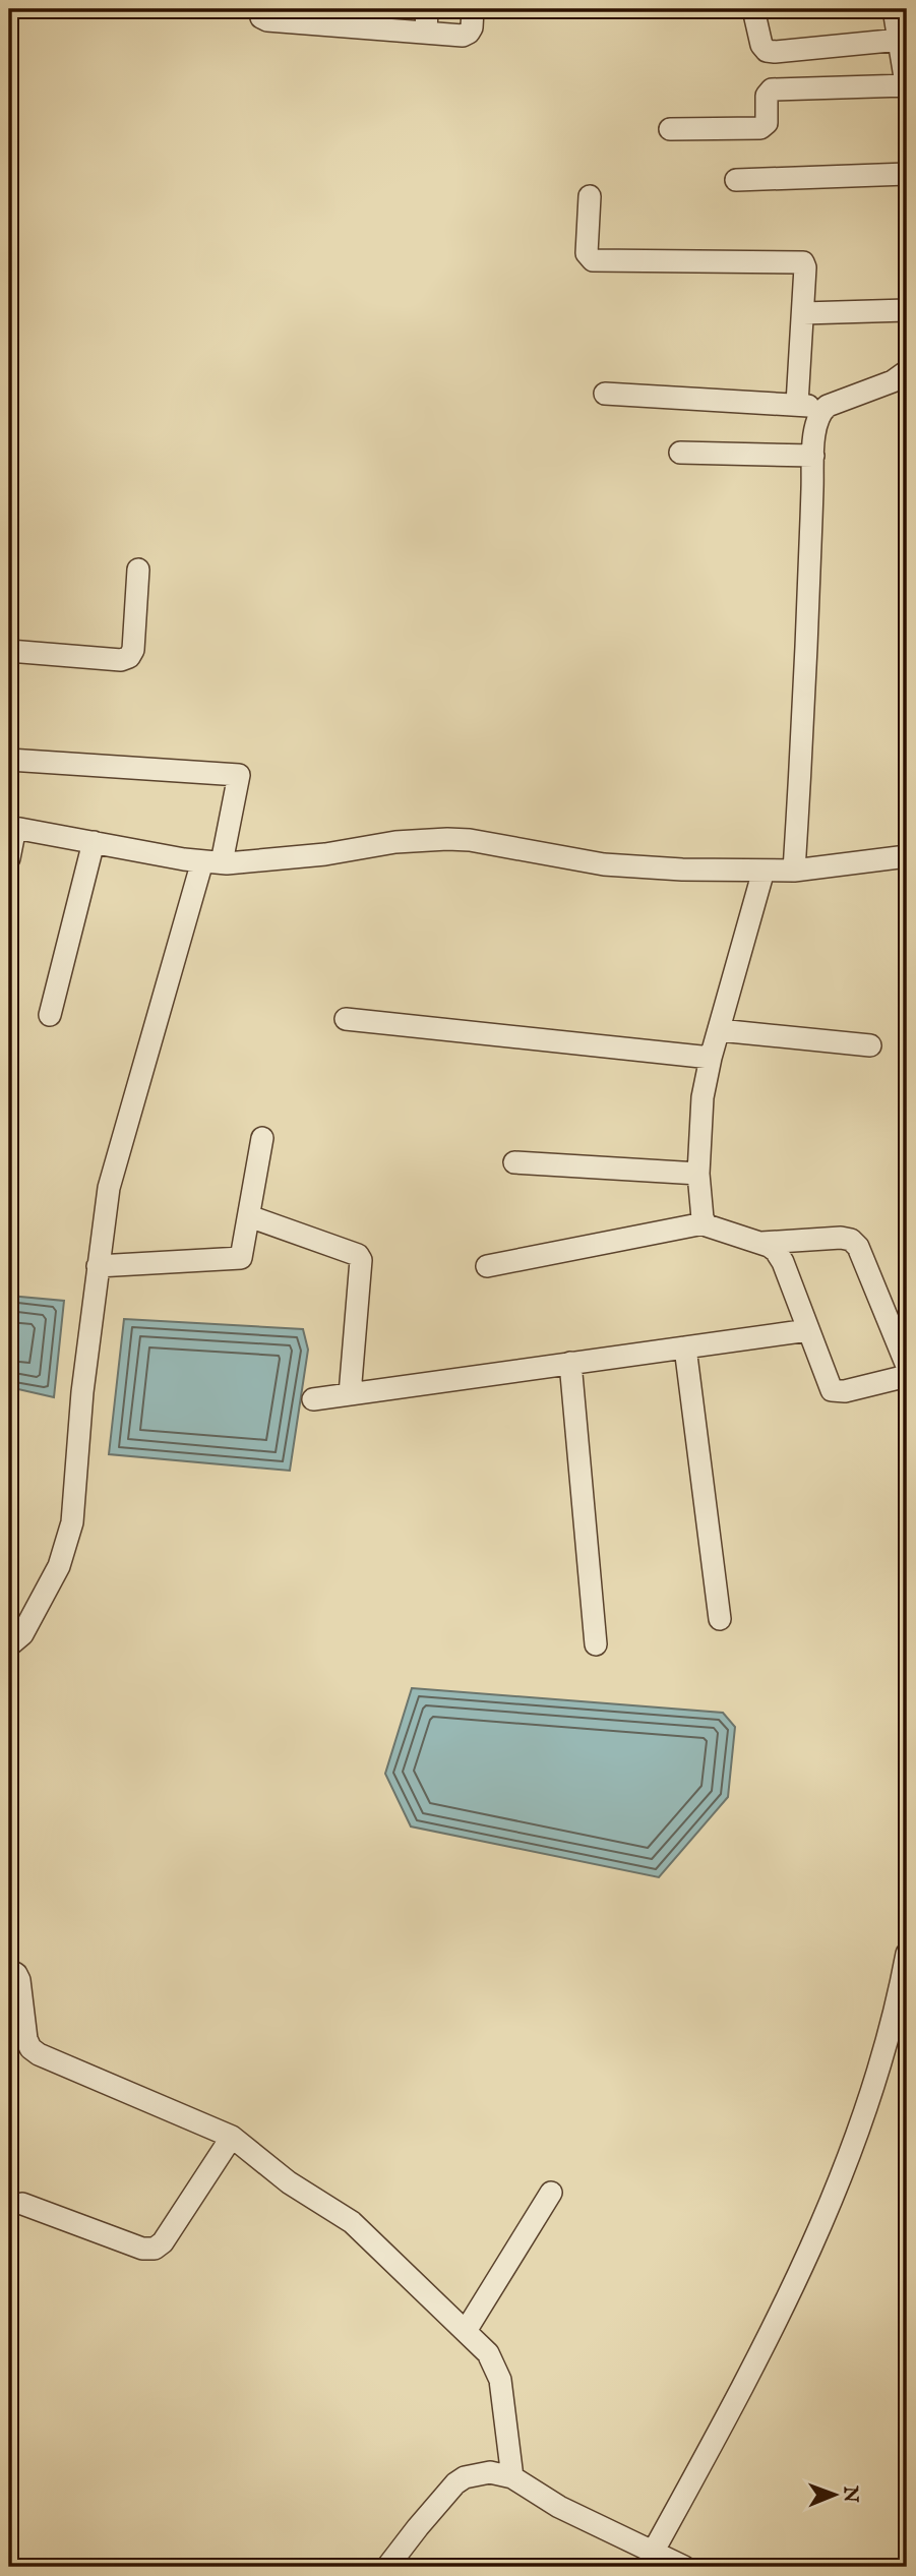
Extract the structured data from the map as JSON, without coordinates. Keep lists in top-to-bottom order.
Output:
{
  "north": "right"
}
